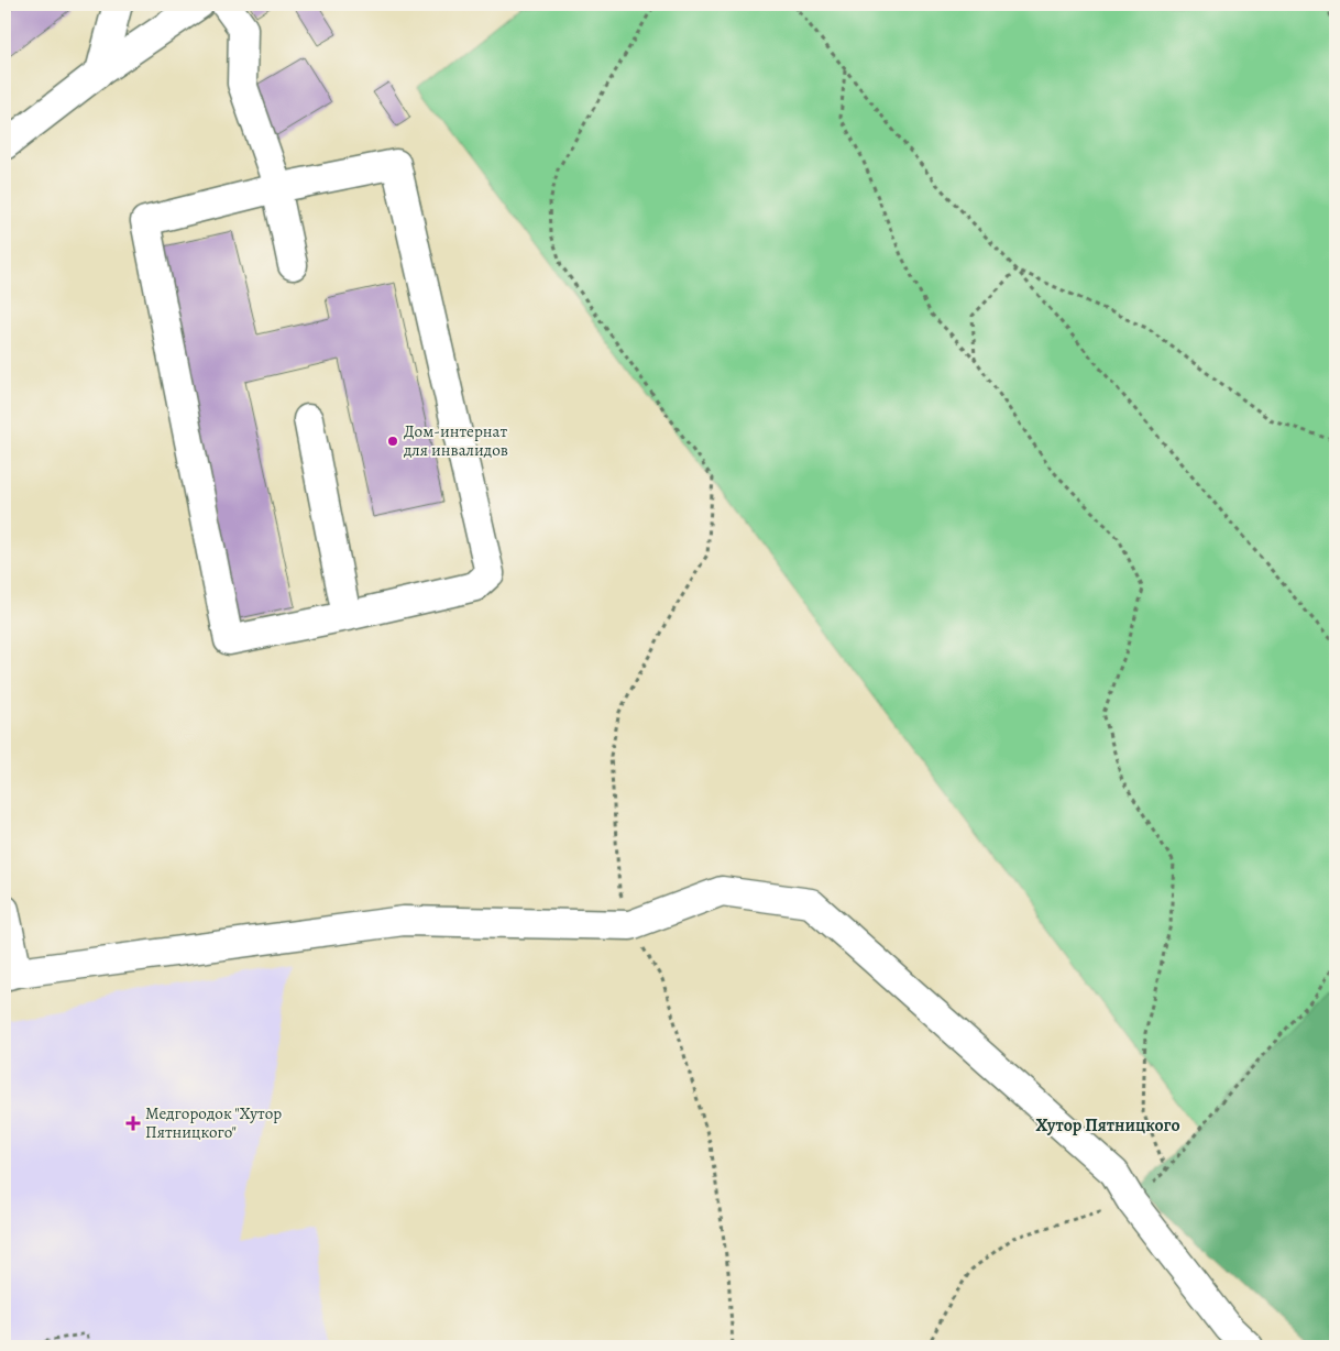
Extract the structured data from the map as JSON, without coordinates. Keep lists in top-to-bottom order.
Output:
{
  "districts": ["Хутор Пятницкого"],
  "places": {
    "other": ["Дом-интернат для инвалидов"],
    "health": ["Медгородок \"Хутор Пятницкого\""]
  }
}
